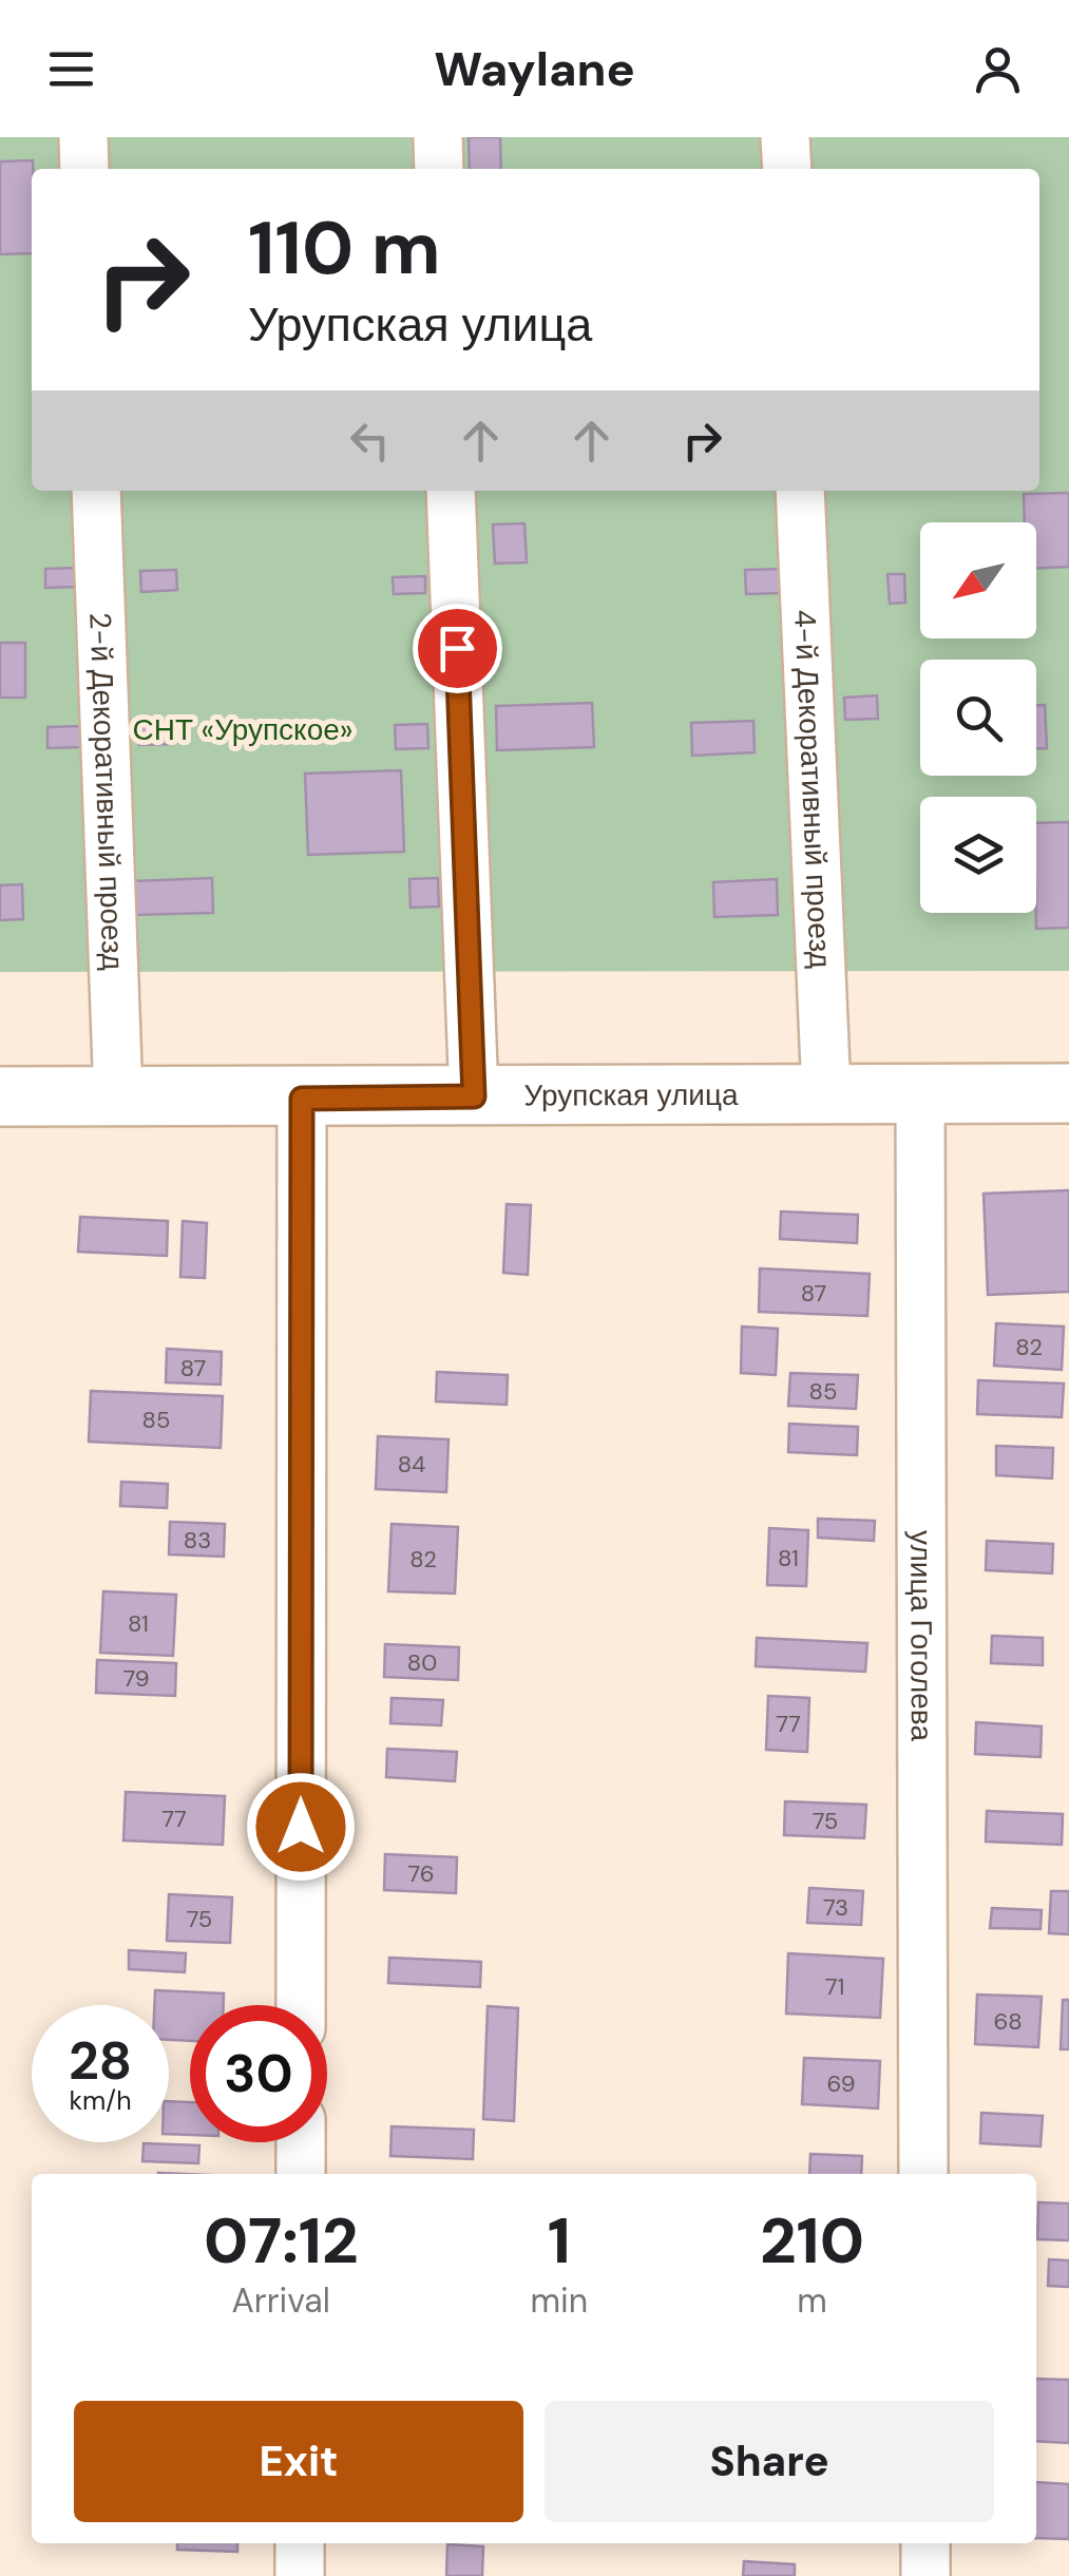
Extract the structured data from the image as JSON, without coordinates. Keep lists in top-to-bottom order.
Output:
{
  "streets": {
    "main road": ["Урупская улица"],
    "street": ["4-й Декоративный проезд", "2-й Декоративный проезд", "улица Гоголева"]
  },
  "crossings": [
    ["4-й Декоративный проезд", "Урупская улица"],
    ["2-й Декоративный проезд", "Урупская улица"],
    ["Урупская улица", "улица Гоголева"]
  ],
  "parks": ["СНТ «Урупское»"],
  "house_numbers": [
    "87",
    "82",
    "87",
    "85",
    "85",
    "84",
    "83",
    "81",
    "82",
    "81",
    "80",
    "79",
    "77",
    "77",
    "75",
    "76",
    "73",
    "75",
    "71",
    "68",
    "69"
  ],
  "north": "bottom left",
  "page": {
    "header": "Waylane",
    "turn": ["110 m", "Урупская улица"],
    "speed": "28 km/h",
    "limit": "30",
    "eta": [
      "07:12",
      "Arrival",
      "1",
      "min",
      "210",
      "m"
    ],
    "buttons": ["Exit", "Share"]
  }
}
